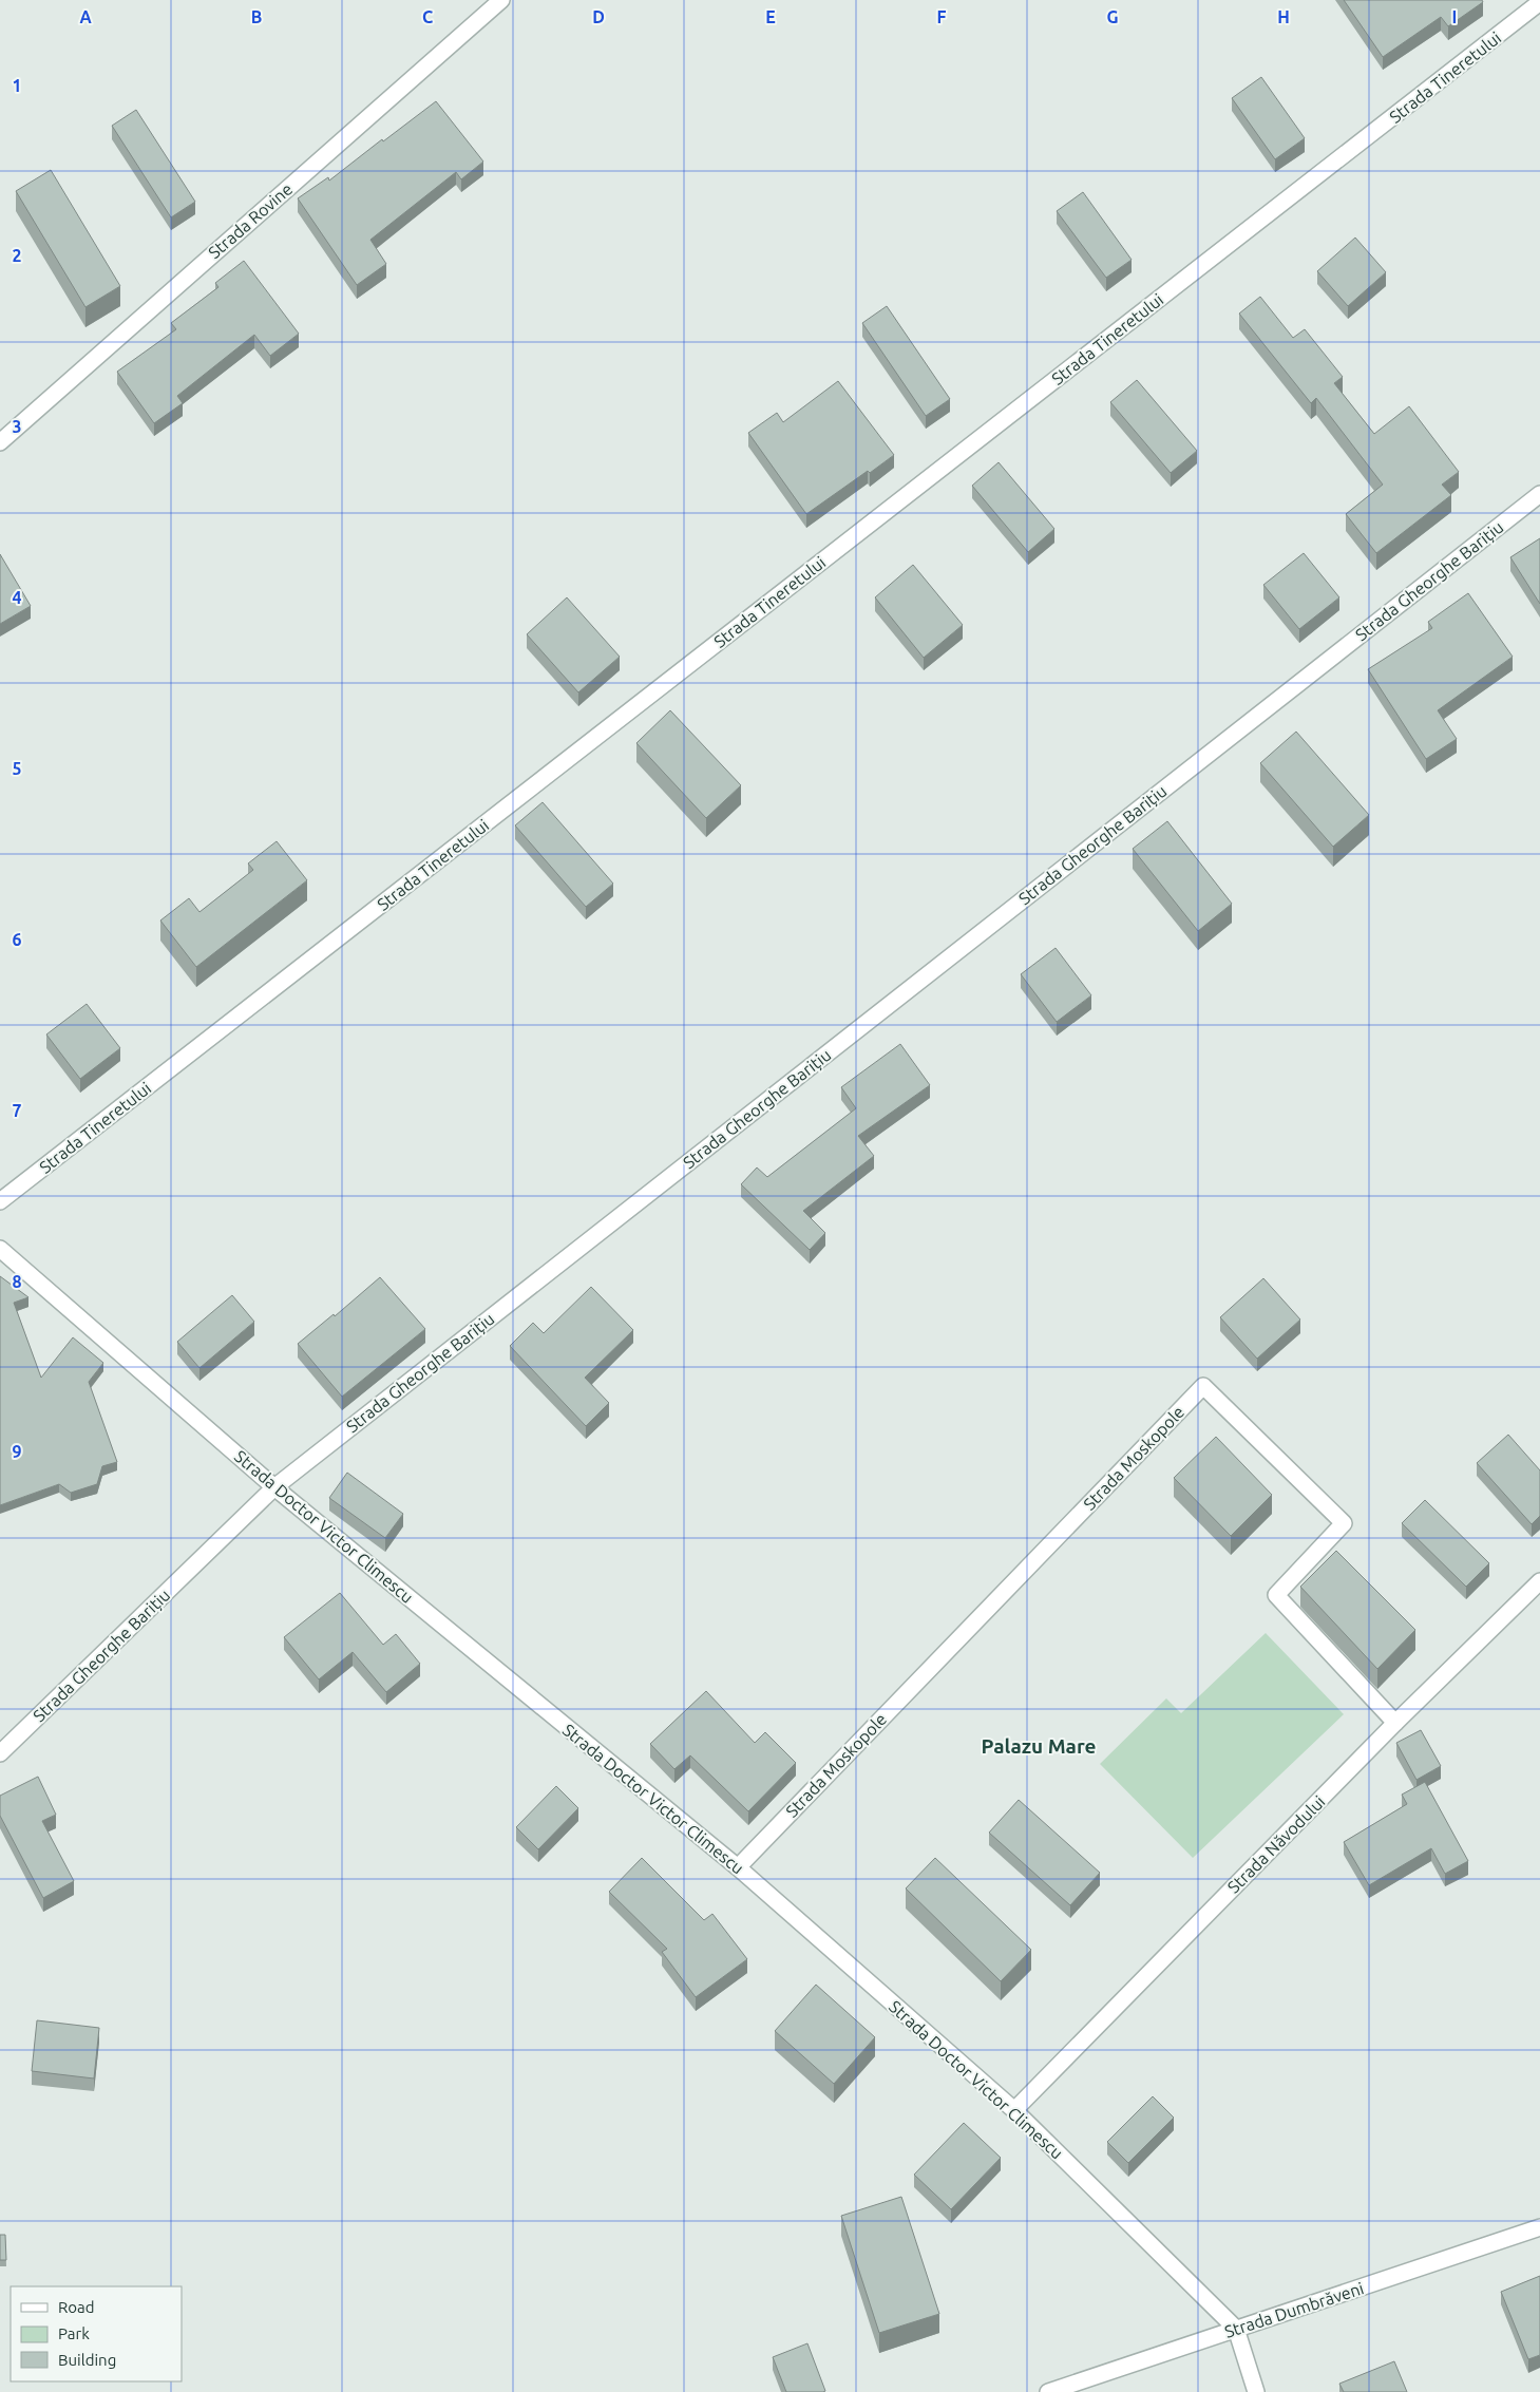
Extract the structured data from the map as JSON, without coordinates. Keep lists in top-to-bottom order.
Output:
{
  "streets": {
    "street": [
      "Strada Tineretului",
      "Strada Rovine",
      "Strada Gheorghe Barițiu",
      "Strada Moskopole",
      "Strada Doctor Victor Climescu",
      "Strada Năvodului",
      "Strada Dumbrăveni"
    ]
  },
  "crossings": [
    ["Strada Gheorghe Barițiu", "Strada Doctor Victor Climescu"],
    ["Strada Moskopole", "Strada Doctor Victor Climescu"],
    ["Strada Moskopole", "Strada Năvodului"],
    ["Strada Doctor Victor Climescu", "Strada Năvodului"],
    ["Strada Doctor Victor Climescu", "Strada Dumbrăveni"]
  ],
  "districts": ["Palazu Mare"],
  "legend": ["Road", "Park", "Building"],
  "grid": {
    "columns": [
      "A",
      "B",
      "C",
      "D",
      "E",
      "F",
      "G",
      "H",
      "I"
    ],
    "rows": [
      "1",
      "2",
      "3",
      "4",
      "5",
      "6",
      "7",
      "8",
      "9"
    ]
  }
}
